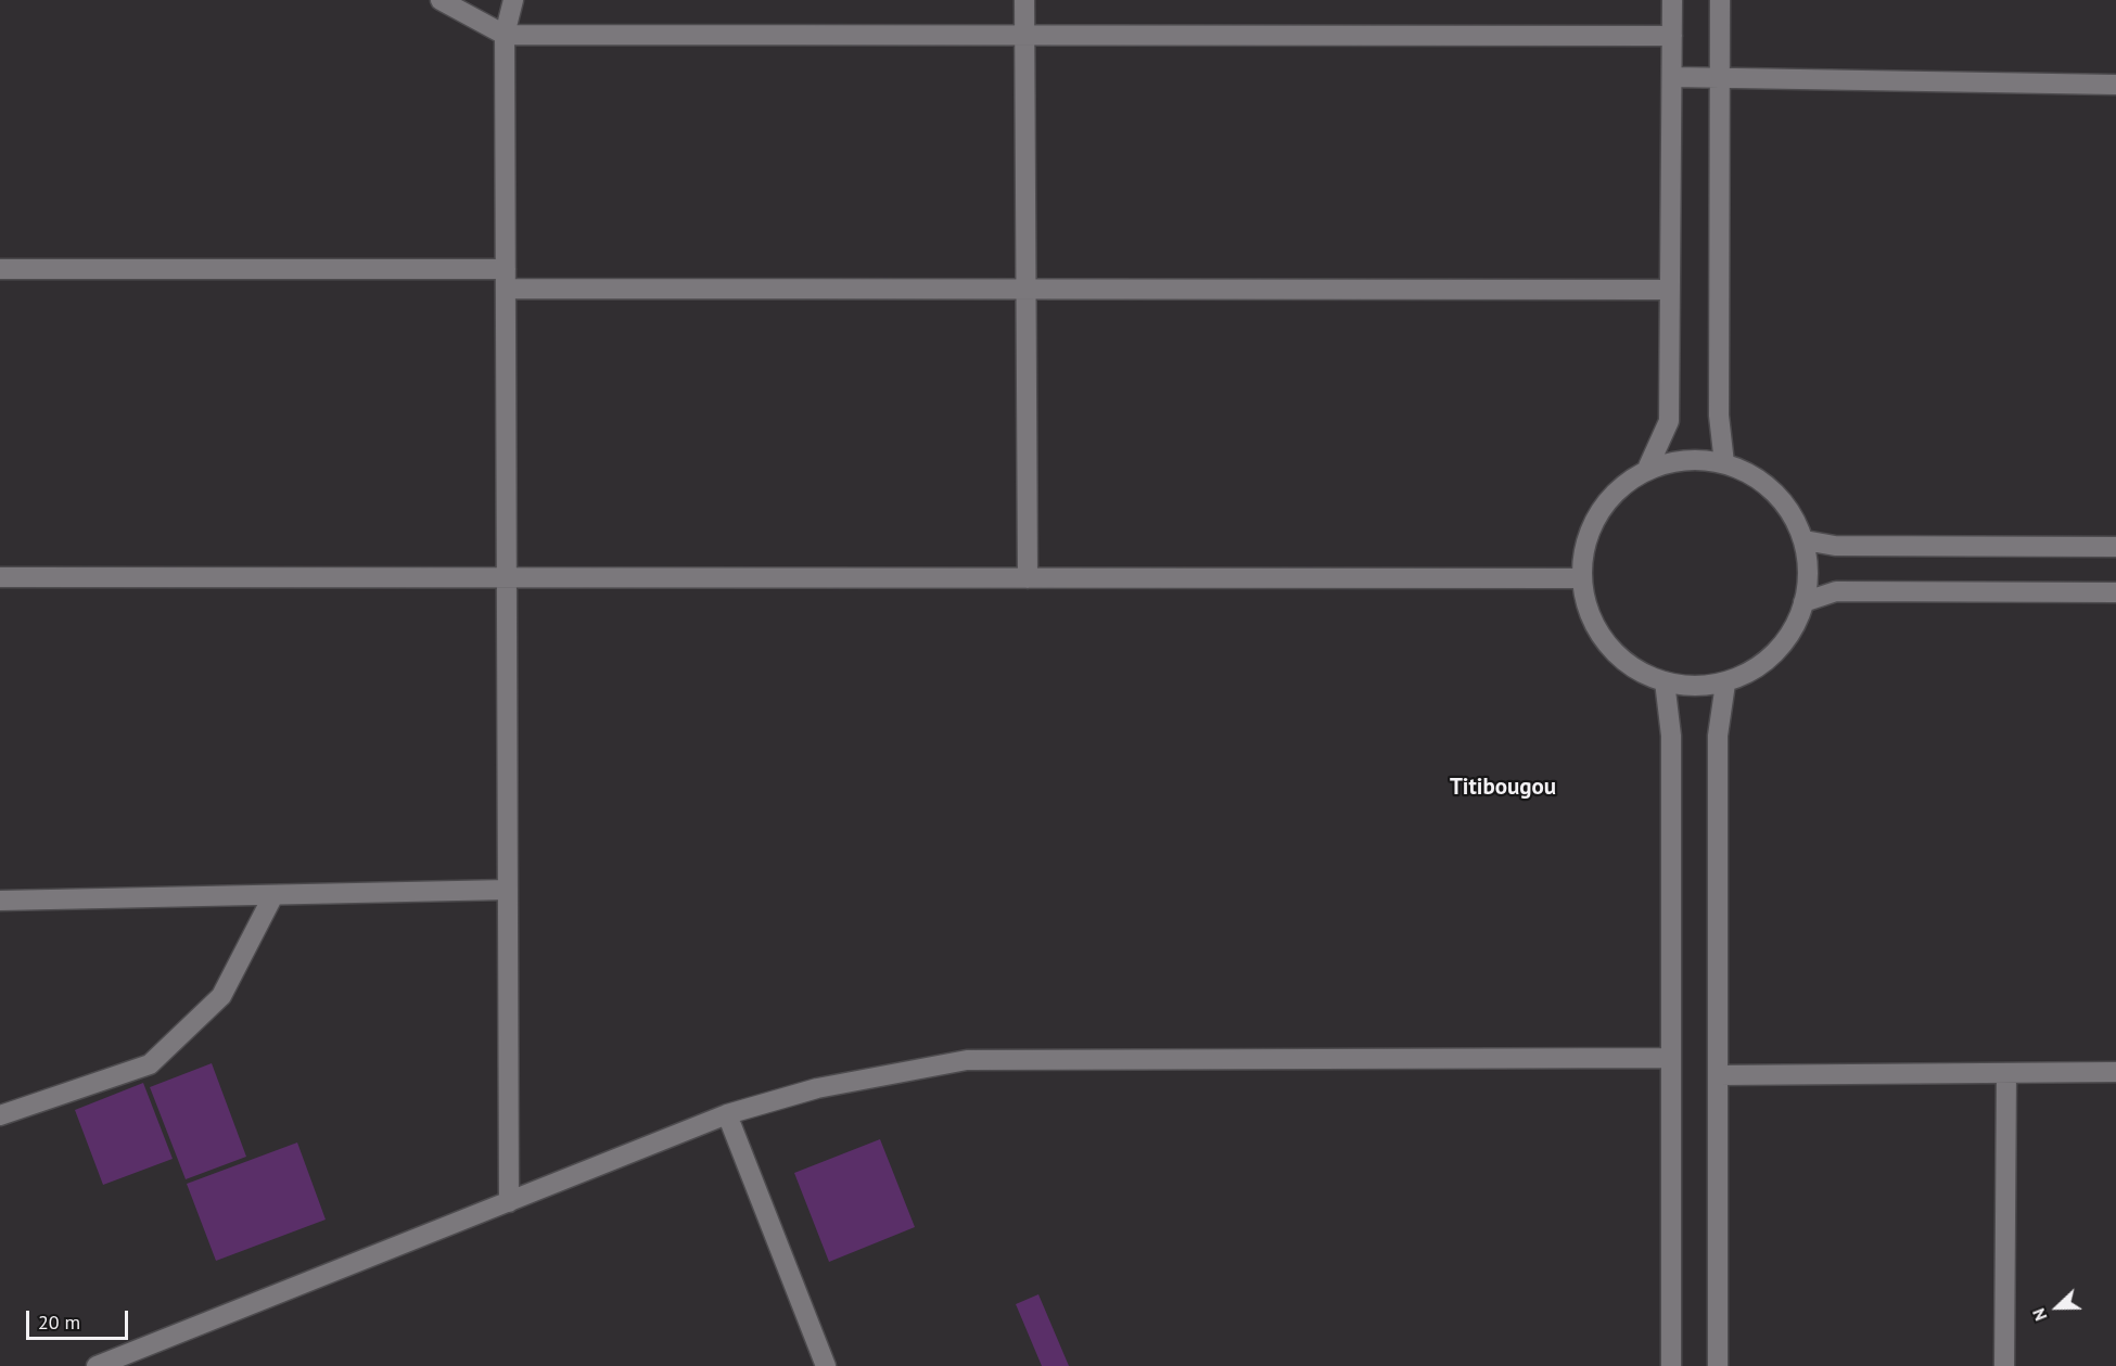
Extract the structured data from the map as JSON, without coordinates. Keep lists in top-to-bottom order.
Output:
{
  "districts": ["Titibougou"],
  "scale_bar": "20 m",
  "north": "left"
}
